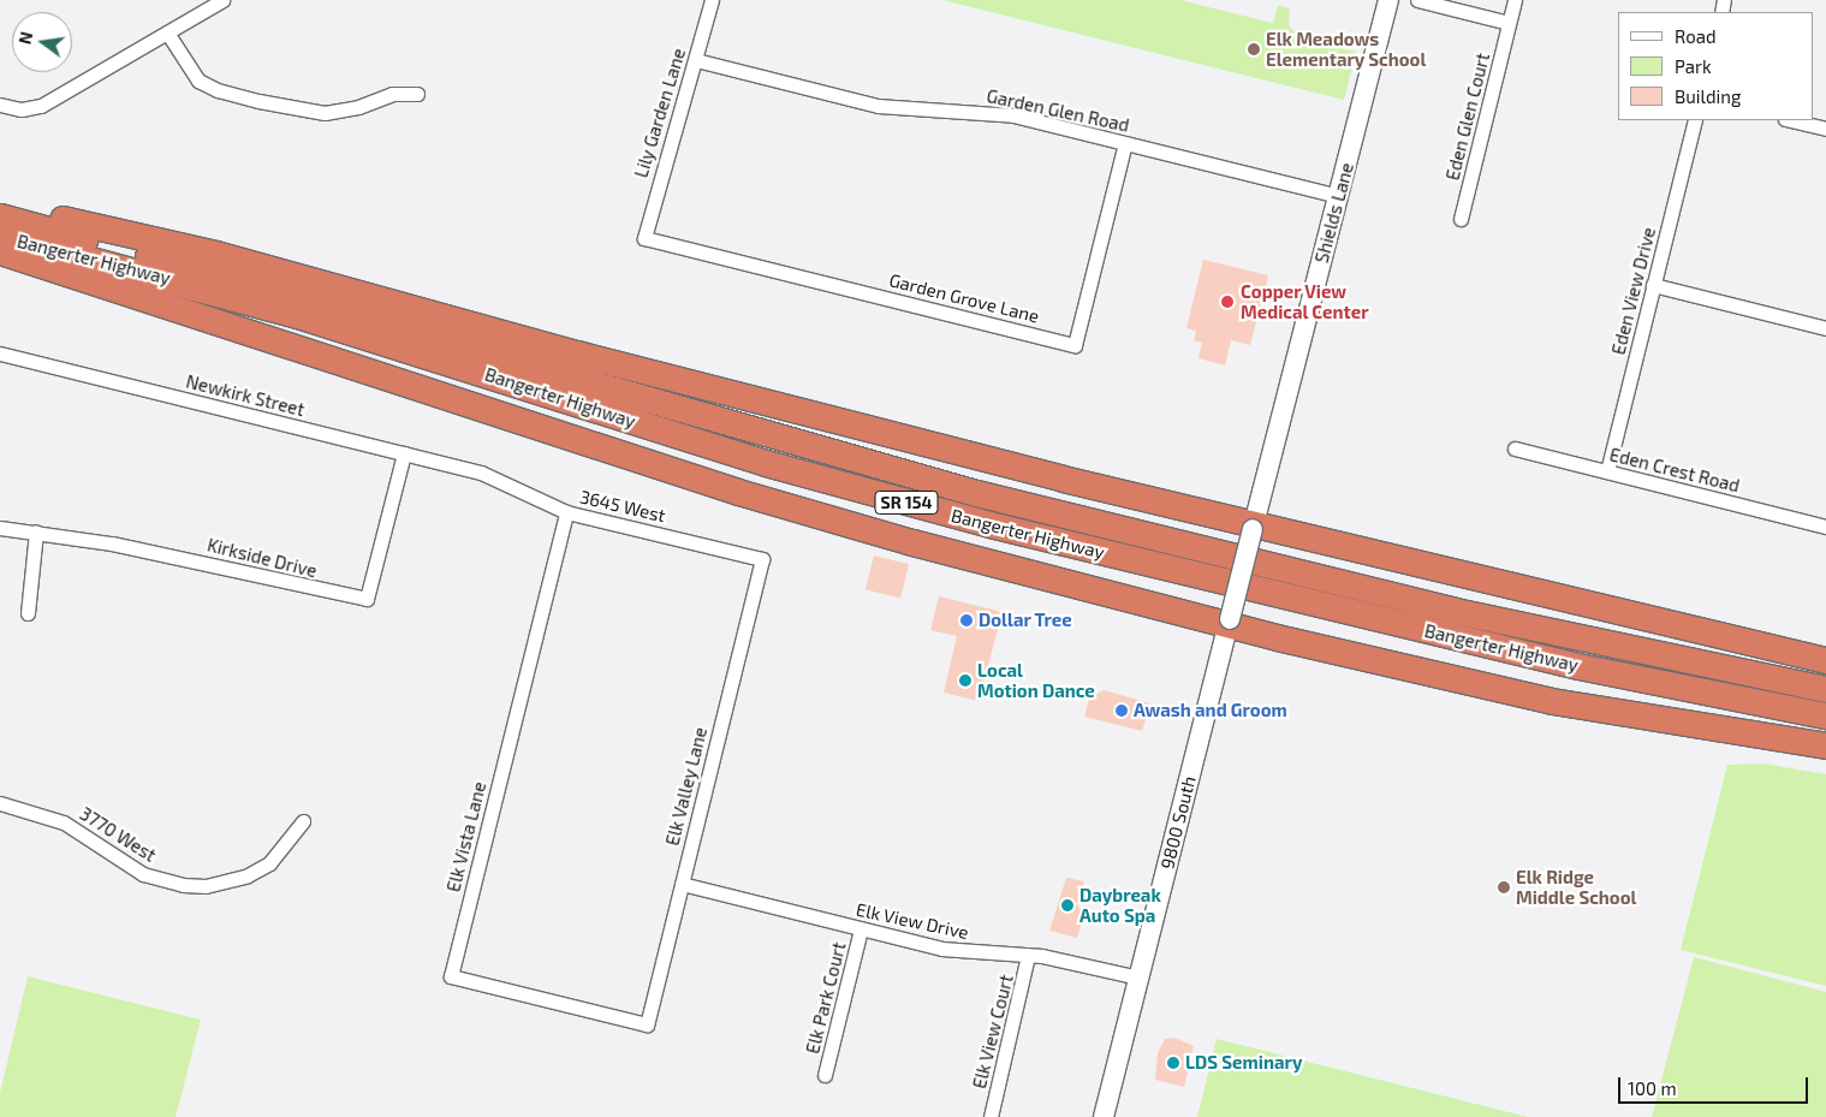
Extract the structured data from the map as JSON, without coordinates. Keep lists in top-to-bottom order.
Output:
{
  "streets": {
    "highway": ["Bangerter Highway", "SR 154"],
    "main road": ["Shields Lane", "9800 South"],
    "street": [
      "Garden Glen Road",
      "Lily Garden Lane",
      "Eden Glen Court",
      "Eden View Drive",
      "Garden Grove Lane",
      "Newkirk Street",
      "Eden Crest Road",
      "3645 West",
      "Kirkside Drive",
      "Elk Valley Lane",
      "3770 West",
      "Elk Vista Lane",
      "Elk View Drive",
      "Elk Park Court",
      "Elk View Court"
    ]
  },
  "crossings": [
    ["Garden Glen Road", "Lily Garden Lane"],
    ["Garden Glen Road", "Shields Lane"],
    ["Garden Glen Road", "Garden Grove Lane"],
    ["Lily Garden Lane", "Garden Grove Lane"],
    ["Shields Lane", "9800 South"],
    ["Eden View Drive", "Eden Crest Road"],
    ["Newkirk Street", "3645 West"],
    ["Newkirk Street", "Kirkside Drive"],
    ["3645 West", "Elk Valley Lane"],
    ["3645 West", "Elk Vista Lane"],
    ["Elk Valley Lane", "Elk Vista Lane"],
    ["Elk Valley Lane", "Elk View Drive"],
    ["9800 South", "Elk View Drive"],
    ["Elk View Drive", "Elk Park Court"],
    ["Elk View Drive", "Elk View Court"]
  ],
  "places": [
    "Elk Meadows Elementary School",
    "Copper View Medical Center",
    "Dollar Tree",
    "Local Motion Dance",
    "Awash and Groom",
    "Elk Ridge Middle School",
    "Daybreak Auto Spa",
    "LDS Seminary"
  ],
  "legend": ["Road", "Park", "Building"],
  "scale_bar": "100 m",
  "north": "left"
}
